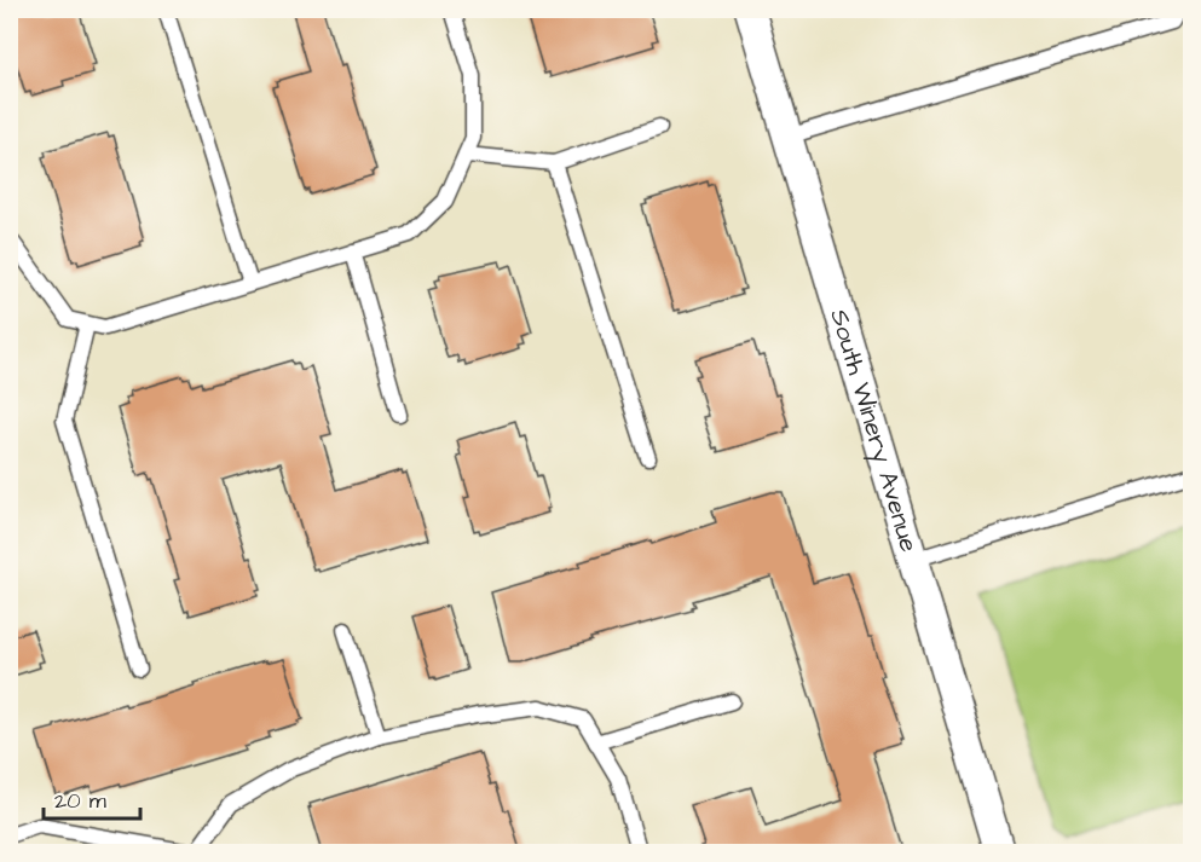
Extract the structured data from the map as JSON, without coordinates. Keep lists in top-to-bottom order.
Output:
{
  "streets": {
    "street": ["South Winery Avenue"]
  },
  "scale_bar": "20 m"
}
